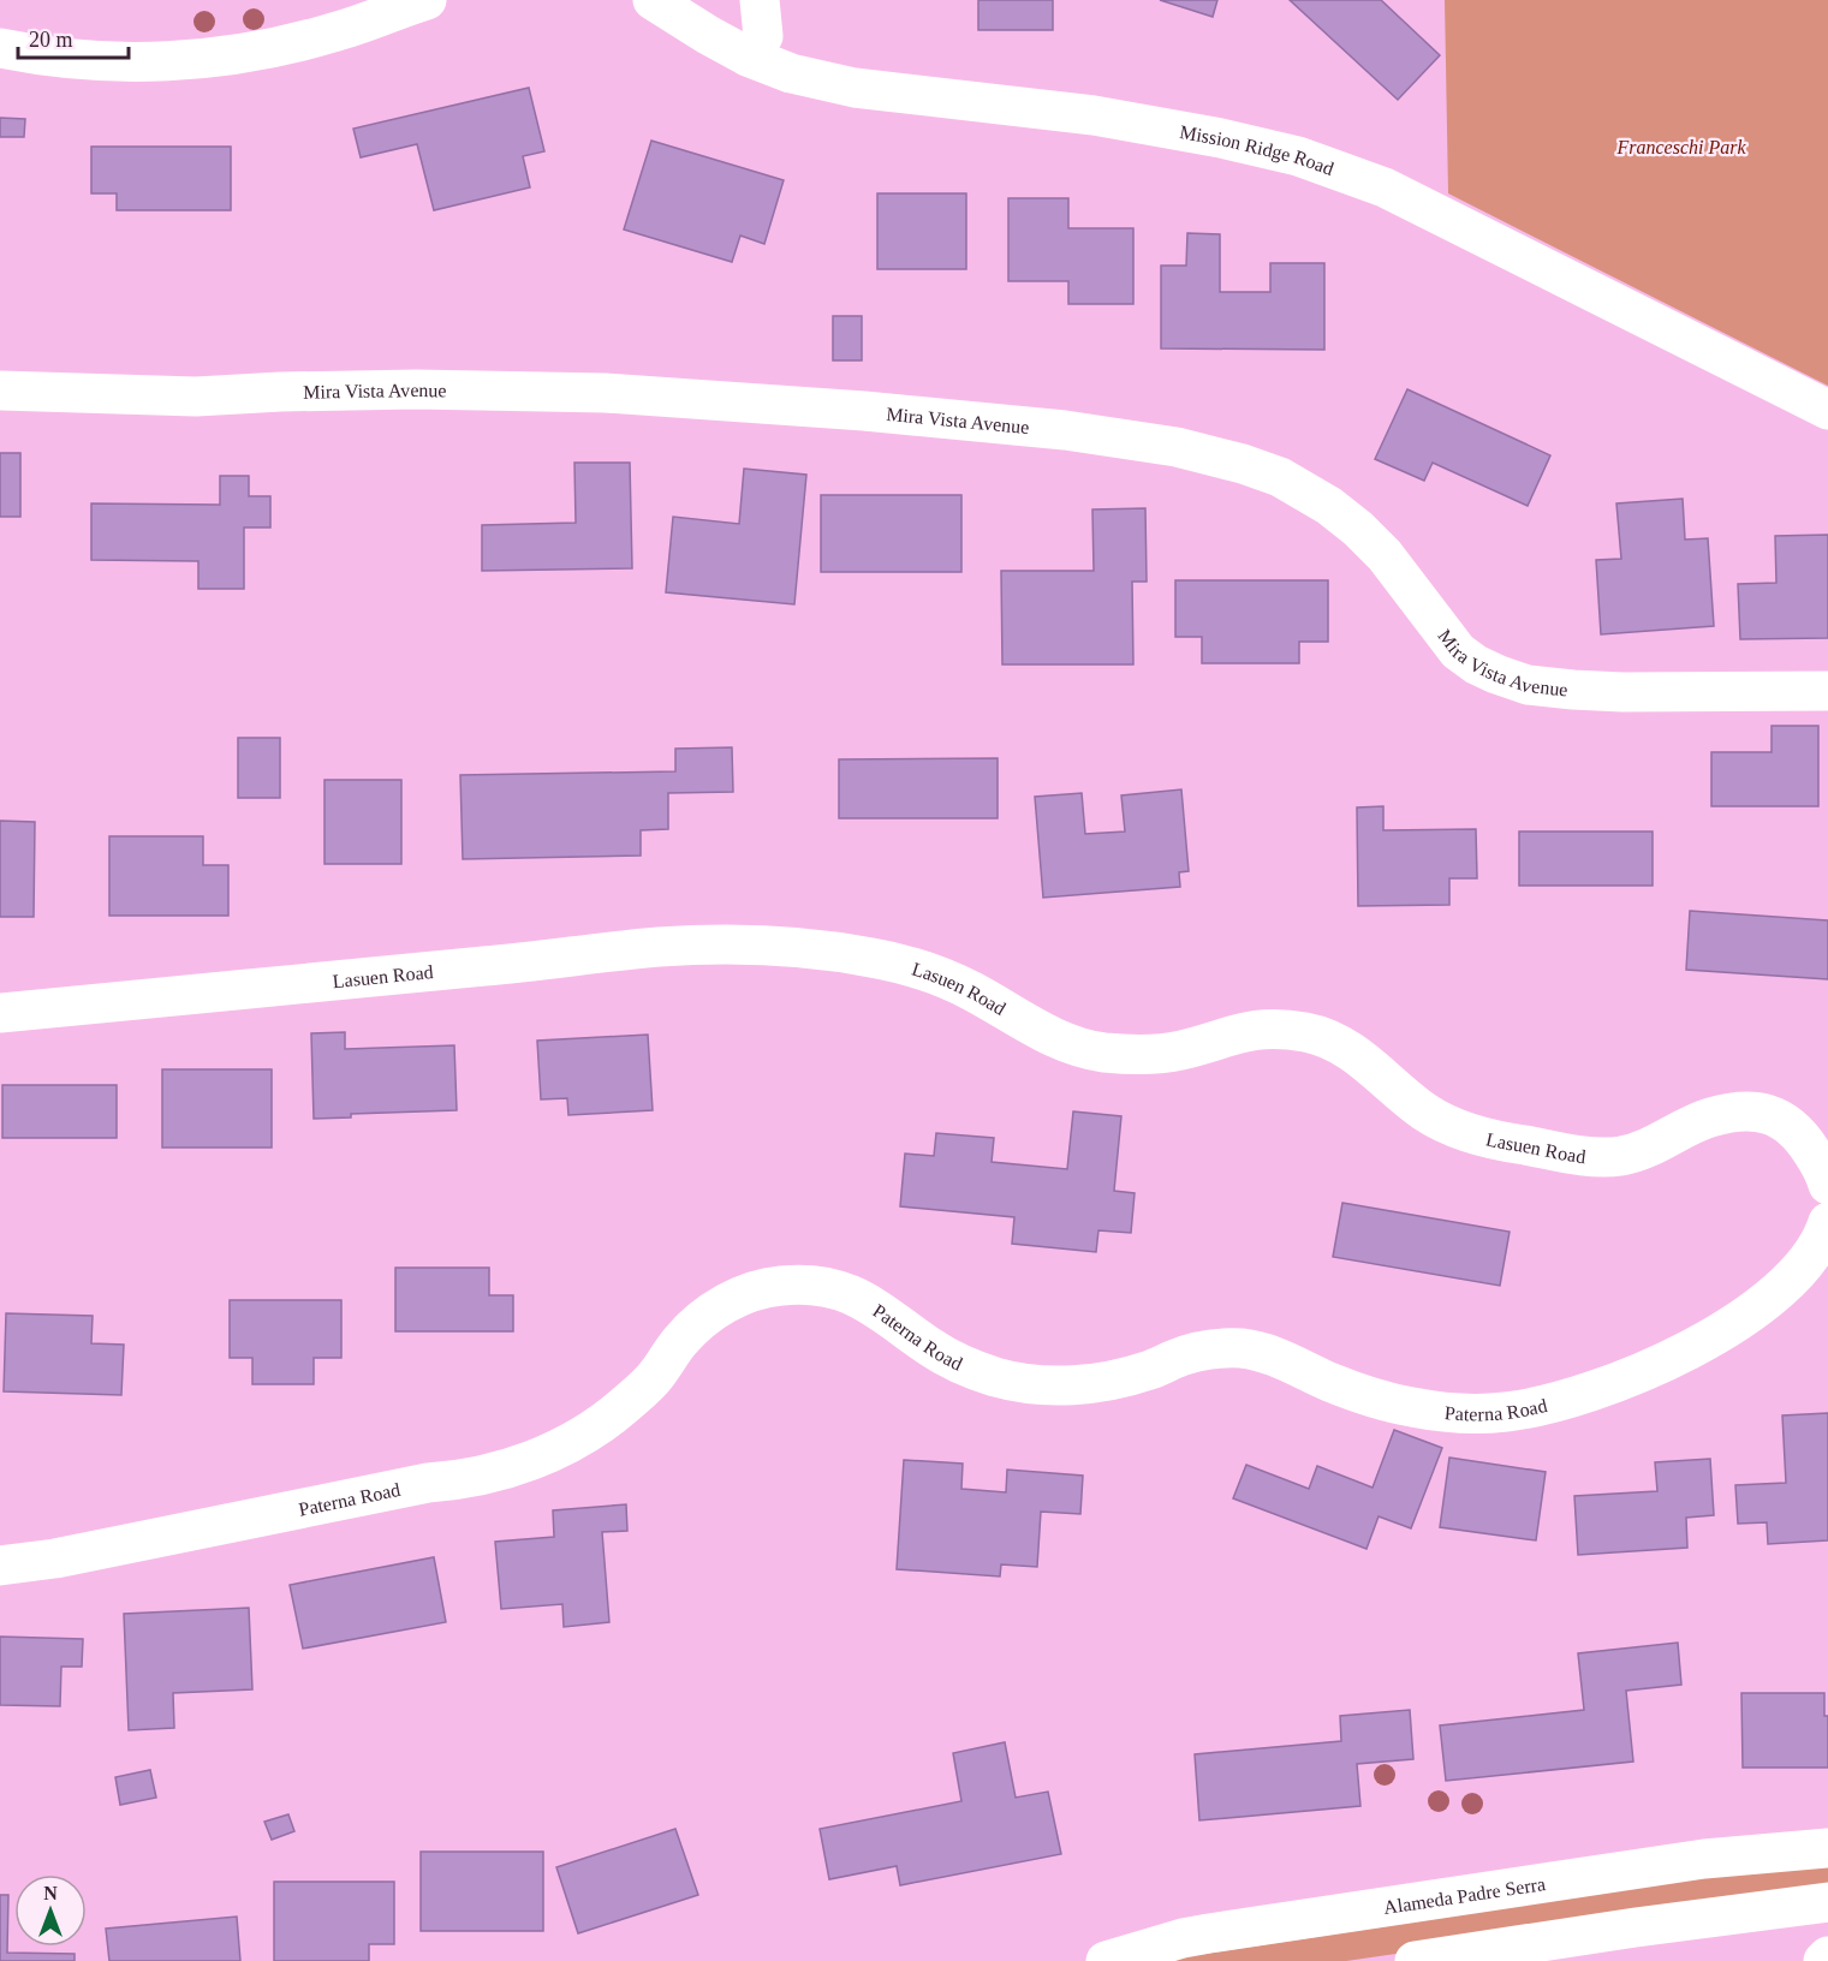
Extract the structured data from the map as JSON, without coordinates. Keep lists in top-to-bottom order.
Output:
{
  "streets": {
    "street": [
      "Mission Ridge Road",
      "Mira Vista Avenue",
      "Lasuen Road",
      "Paterna Road",
      "Alameda Padre Serra"
    ]
  },
  "parks": ["Franceschi Park"],
  "scale_bar": "20 m",
  "north": "top"
}
